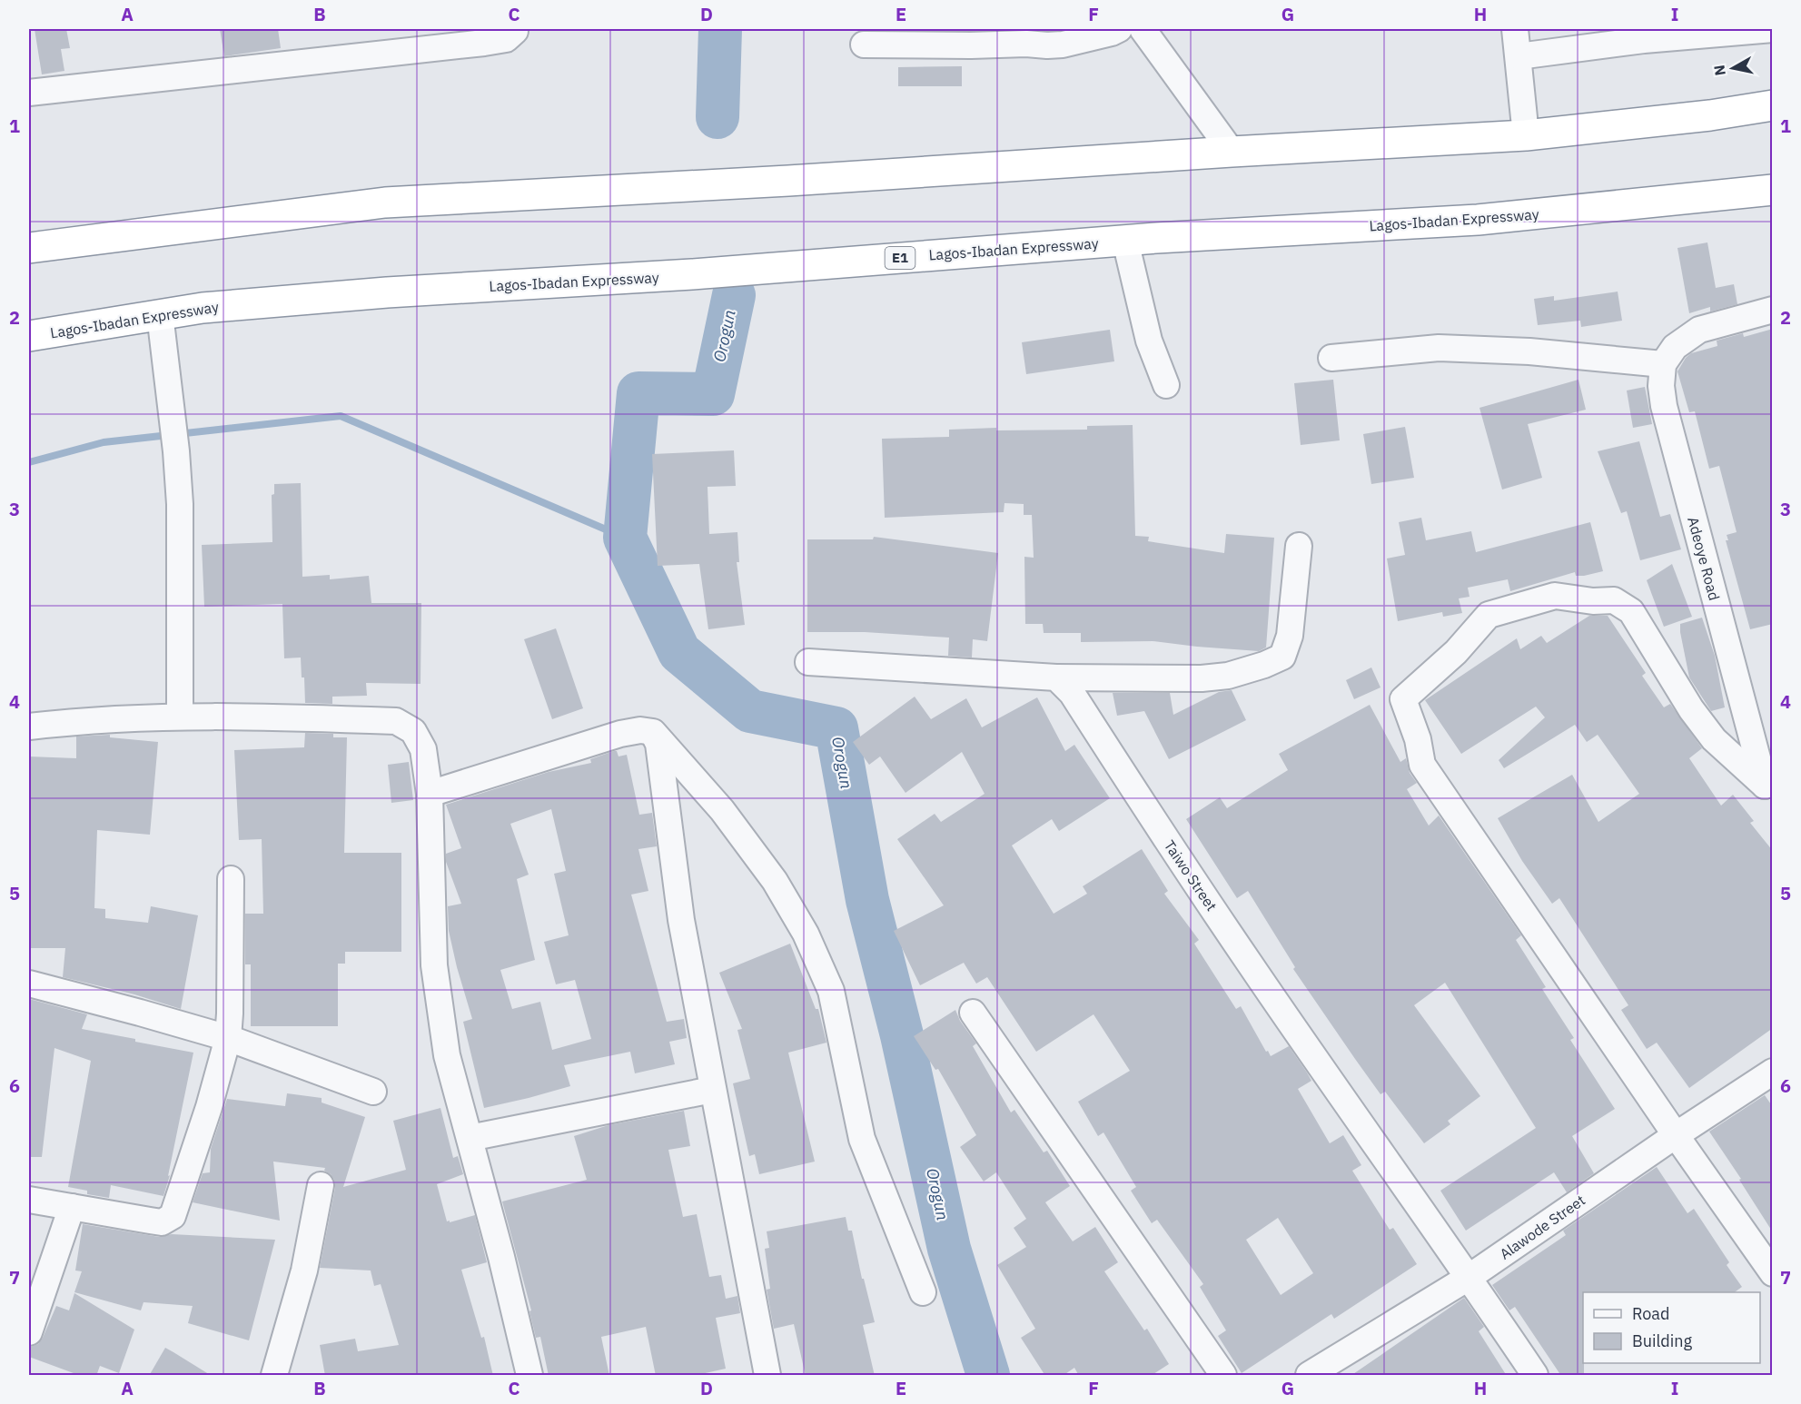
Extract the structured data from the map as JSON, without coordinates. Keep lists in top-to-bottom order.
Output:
{
  "streets": {
    "highway": ["Lagos-Ibadan Expressway", "E1"],
    "street": ["Adeoye Road", "Taiwo Street", "Alawode Street"]
  },
  "crossings": [
    ["Taiwo Street", "Alawode Street"]
  ],
  "water": ["Orogun"],
  "legend": ["Road", "Building"],
  "north": "left",
  "grid": {
    "columns": [
      "A",
      "B",
      "C",
      "D",
      "E",
      "F",
      "G",
      "H",
      "I"
    ],
    "rows": [
      "1",
      "2",
      "3",
      "4",
      "5",
      "6",
      "7"
    ]
  }
}
